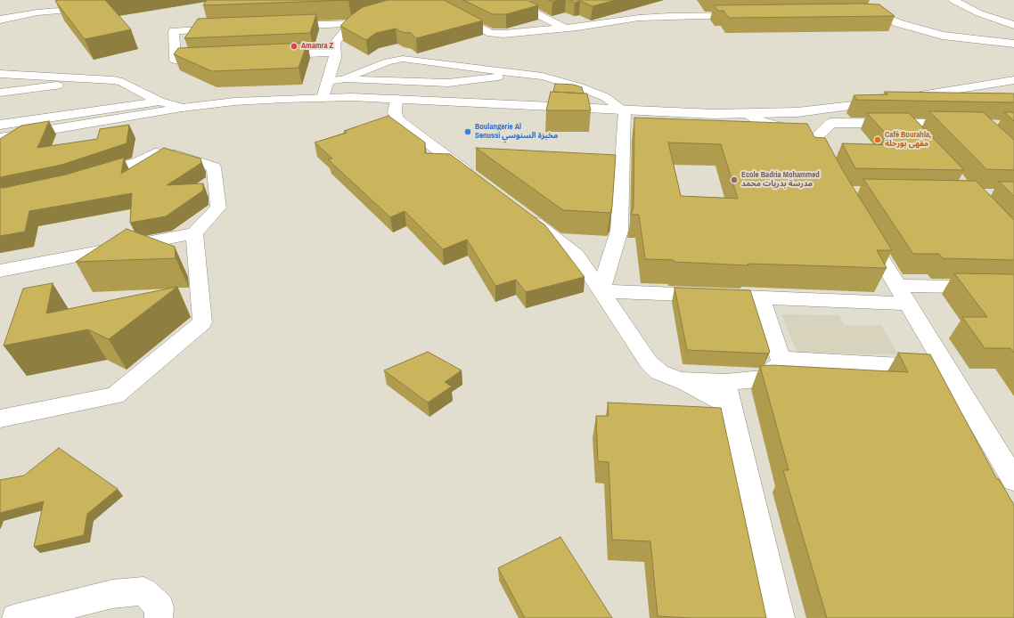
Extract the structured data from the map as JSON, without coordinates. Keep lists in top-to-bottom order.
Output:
{
  "places": [
    "Amamra Z",
    "Boulangerie Al Senussi مخبزة السنوسي",
    "Café Bourahla, مقهى بورحلة",
    "Ecole Badria Mohammed مدرسة بدريات محمد"
  ]
}
